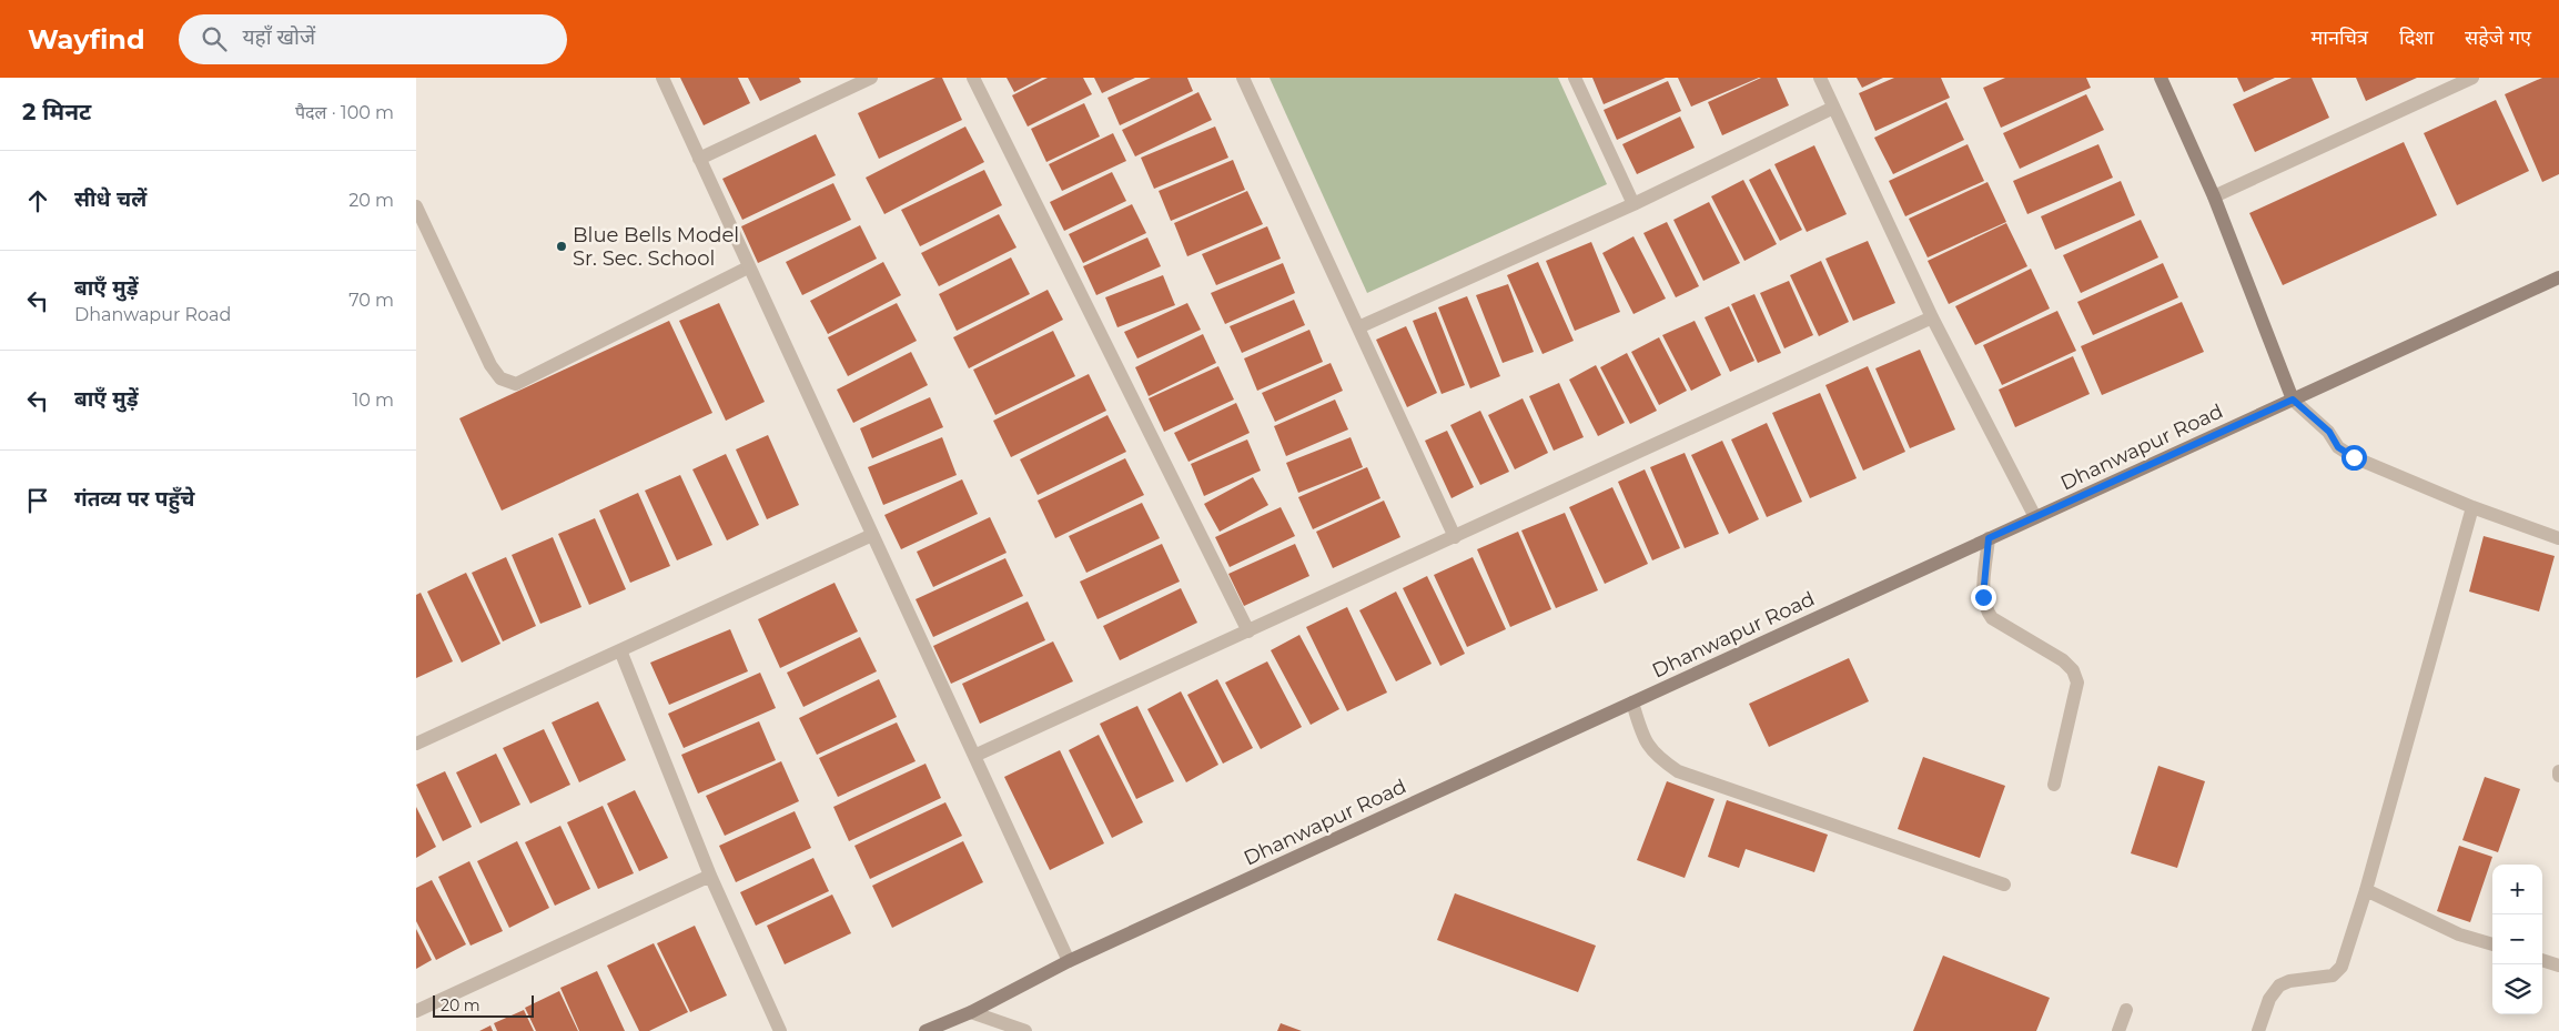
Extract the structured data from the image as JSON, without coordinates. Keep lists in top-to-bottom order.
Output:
{
  "streets": {
    "street": ["Dhanwapur Road"]
  },
  "places": ["Blue Bells Model Sr. Sec. School"],
  "scale_bar": "20 m",
  "page": {
    "header": "Wayfind",
    "search": "यहाँ खोजें",
    "nav": ["मानचित्र", "दिशा", "सहेजे गए"],
    "heading": ["2 मिनट", "पैदल · 100 m"],
    "list": [
      ["सीधे चलें", "20 m"],
      ["बाएँ मुड़ें", "Dhanwapur Road", "70 m"],
      ["बाएँ मुड़ें", "10 m"],
      "गंतव्य पर पहुँचे"
    ],
    "map_buttons": ["+", "−"],
    "scale": "20 m"
  }
}
